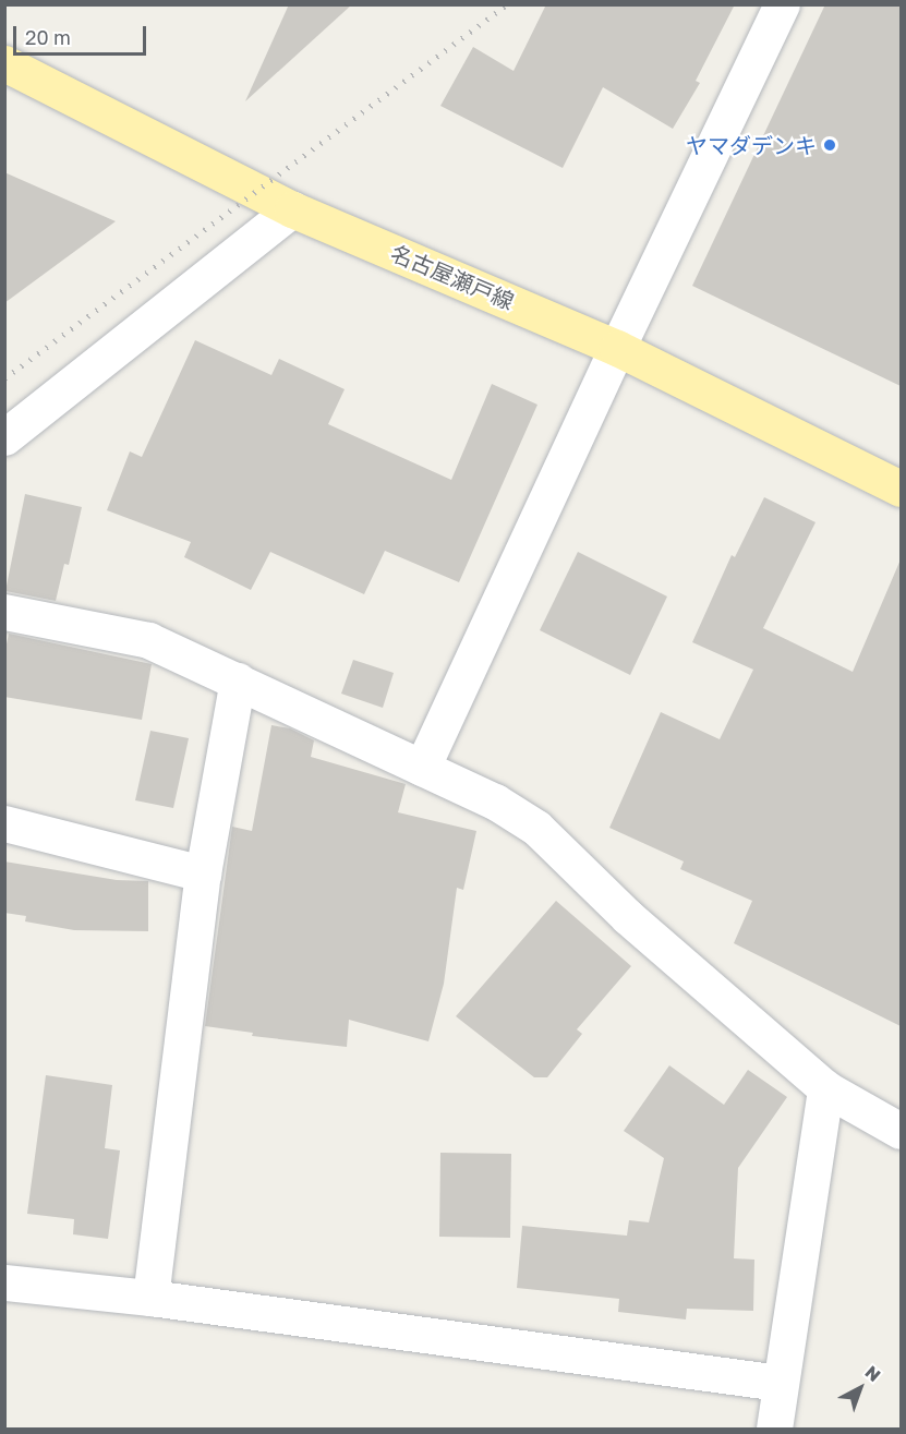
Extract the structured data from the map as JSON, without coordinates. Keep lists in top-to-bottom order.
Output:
{
  "streets": {
    "main road": ["名古屋瀬戸線"]
  },
  "places": ["ヤマダデンキ"],
  "scale_bar": "20 m",
  "north": "top right"
}
